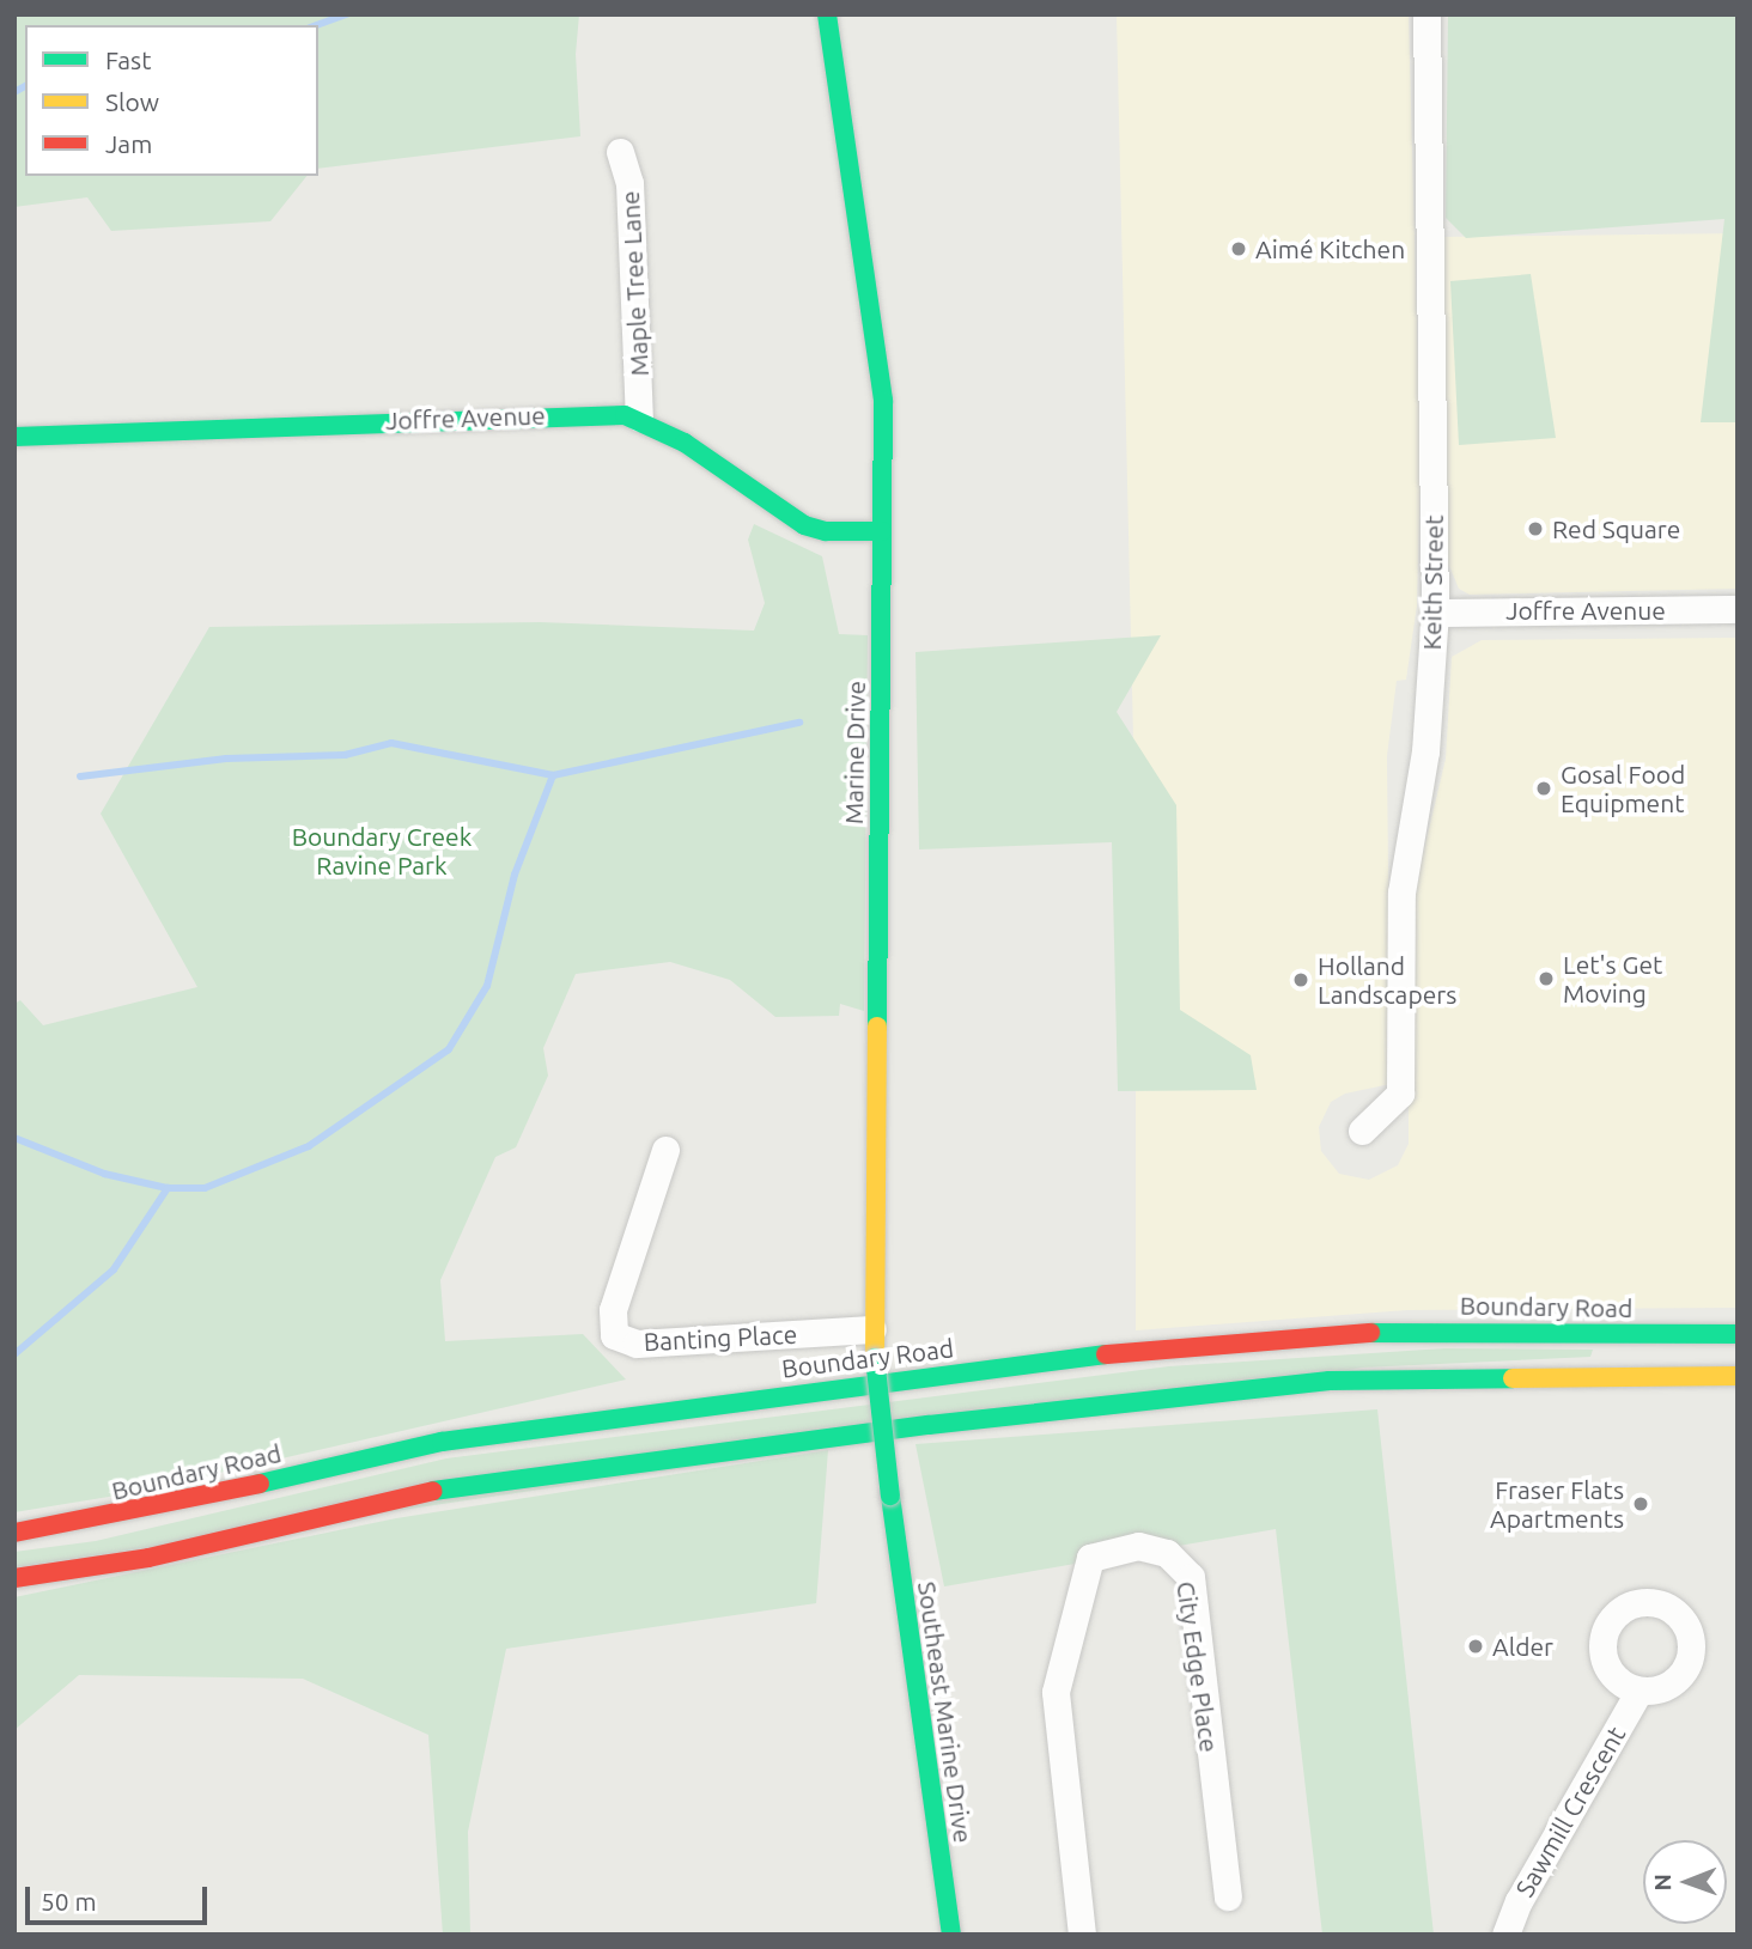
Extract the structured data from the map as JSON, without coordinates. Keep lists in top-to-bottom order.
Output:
{
  "streets": {
    "main road": [
      "Joffre Avenue",
      "Marine Drive",
      "Boundary Road",
      "Southeast Marine Drive"
    ],
    "street": [
      "Maple Tree Lane",
      "Keith Street",
      "Banting Place",
      "City Edge Place",
      "Sawmill Crescent"
    ]
  },
  "crossings": [
    ["Maple Tree Lane", "Joffre Avenue"],
    ["Joffre Avenue", "Keith Street"],
    ["Joffre Avenue", "Marine Drive"],
    ["Marine Drive", "Banting Place"],
    ["Marine Drive", "Southeast Marine Drive"]
  ],
  "parks": ["Boundary Creek Ravine Park"],
  "places": [
    "Aimé Kitchen",
    "Red Square",
    "Gosal Food Equipment",
    "Let's Get Moving",
    "Holland Landscapers",
    "Fraser Flats Apartments",
    "Alder"
  ],
  "legend": ["Fast", "Slow", "Jam"],
  "scale_bar": "50 m",
  "north": "left"
}
